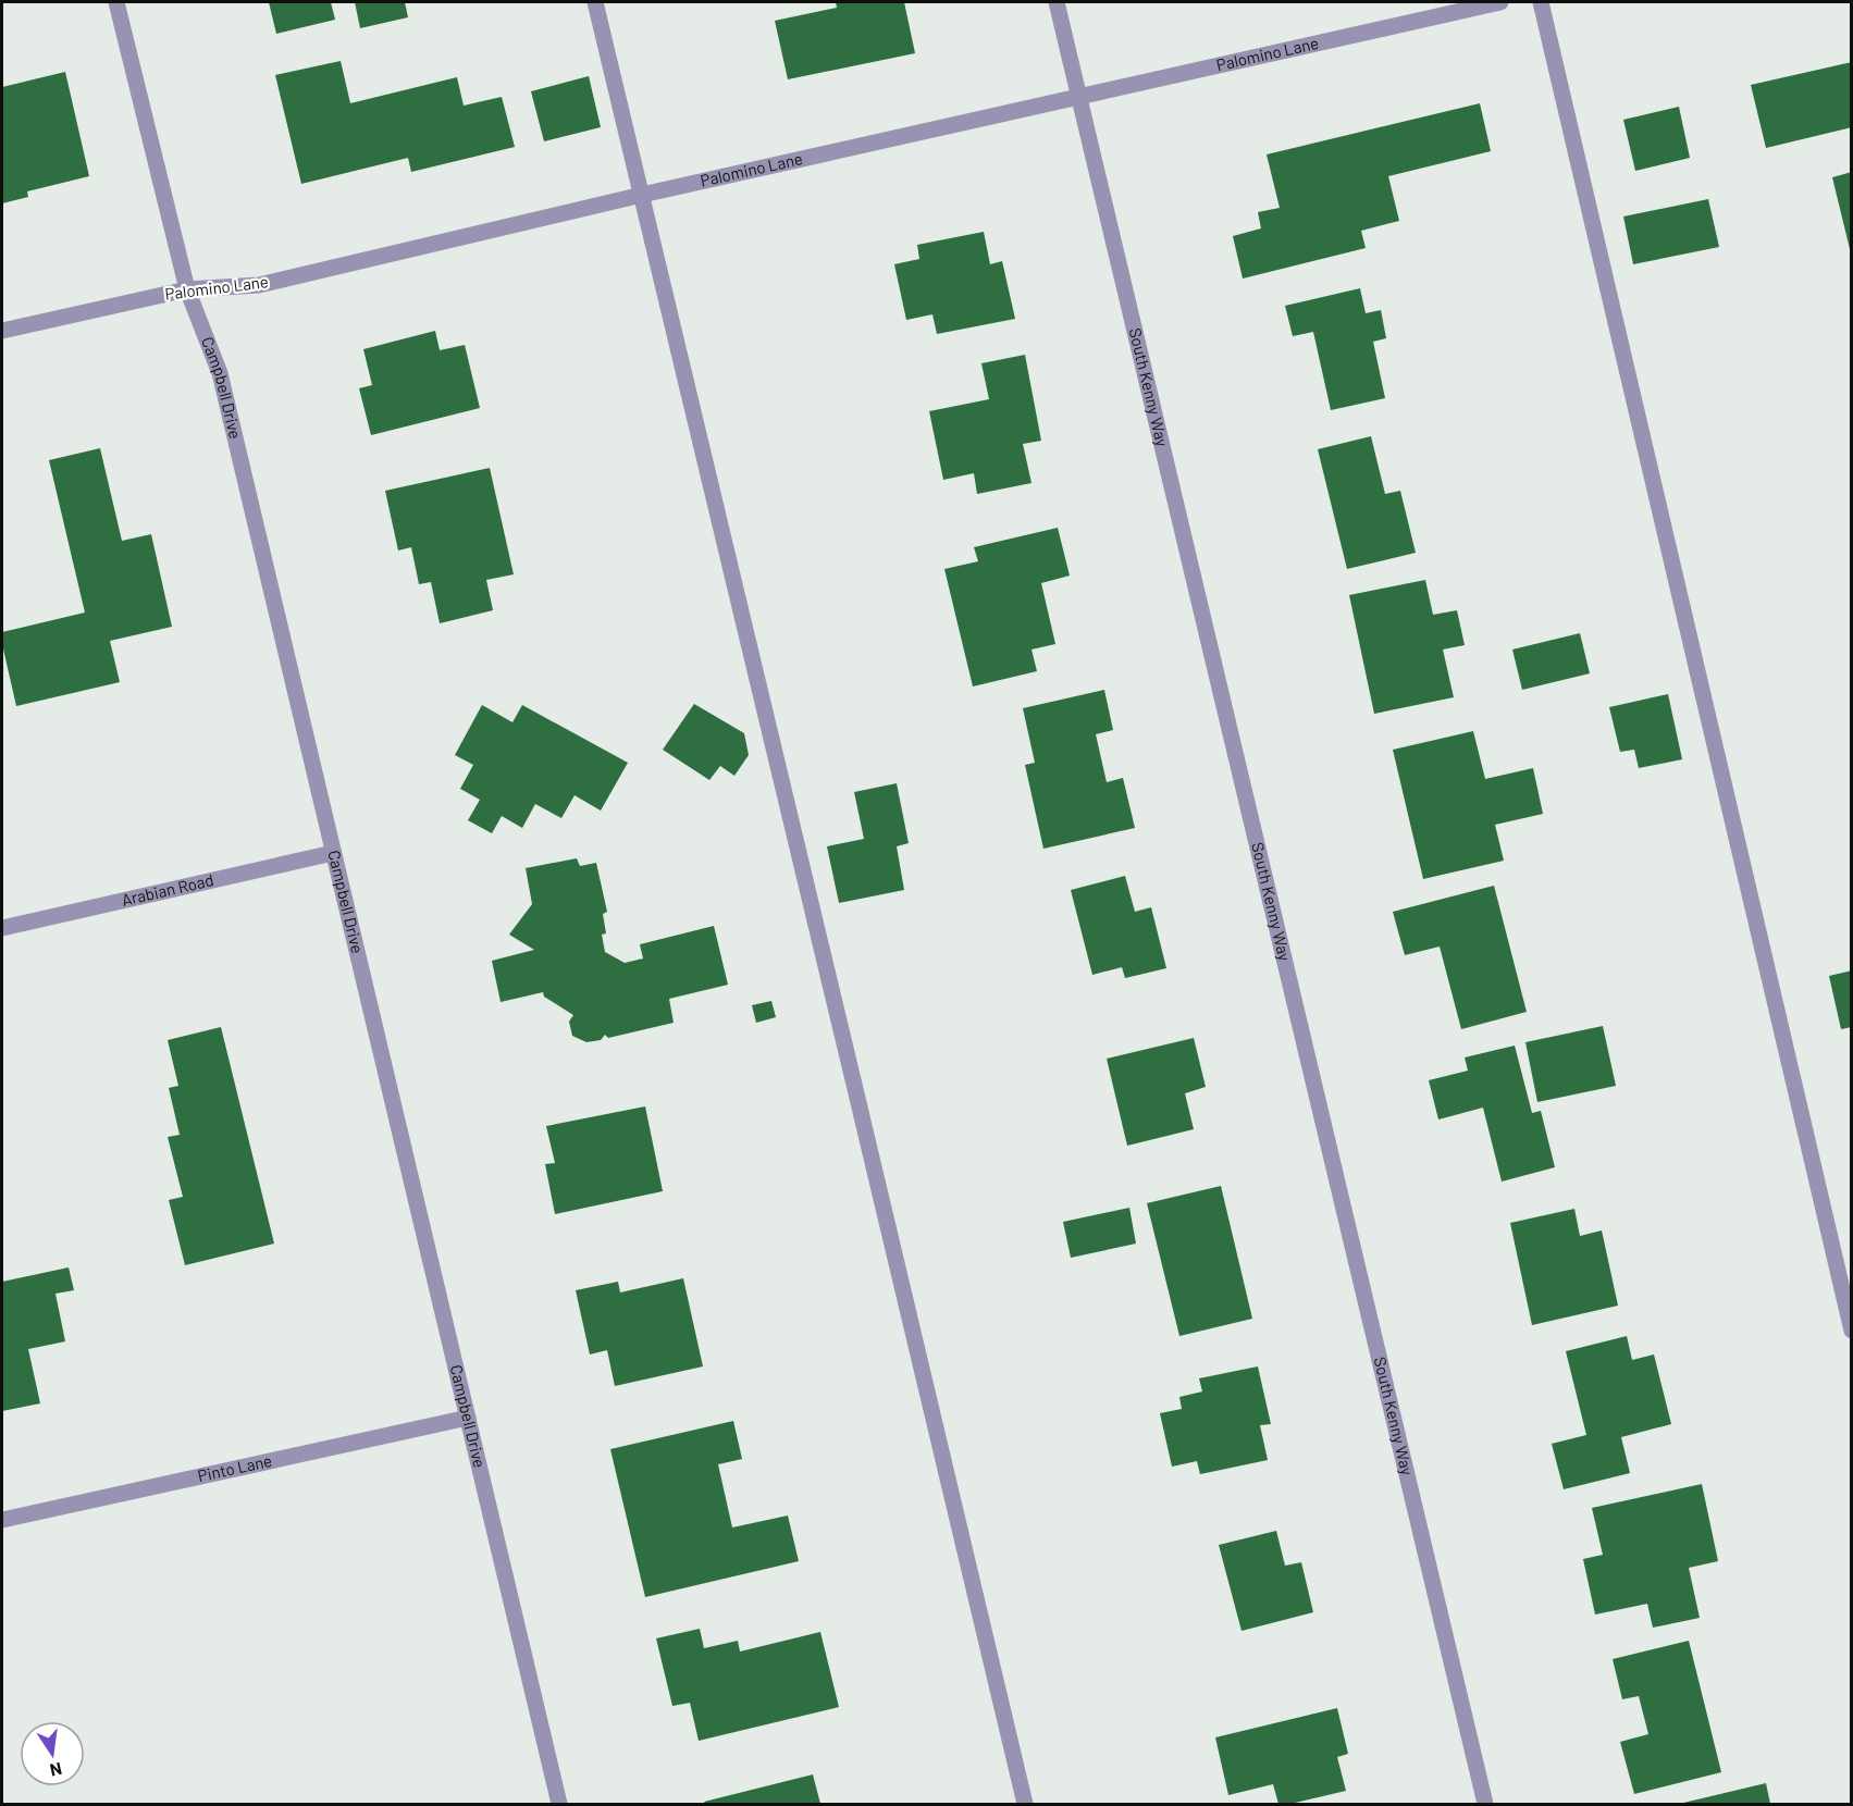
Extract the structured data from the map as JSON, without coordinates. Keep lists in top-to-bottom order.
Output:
{
  "streets": {
    "street": [
      "Palomino Lane",
      "Campbell Drive",
      "South Kenny Way",
      "Arabian Road",
      "Pinto Lane"
    ]
  },
  "crossings": [
    ["Palomino Lane", "Campbell Drive"],
    ["Palomino Lane", "South Kenny Way"],
    ["Campbell Drive", "Arabian Road"],
    ["Campbell Drive", "Pinto Lane"]
  ],
  "north": "bottom"
}
